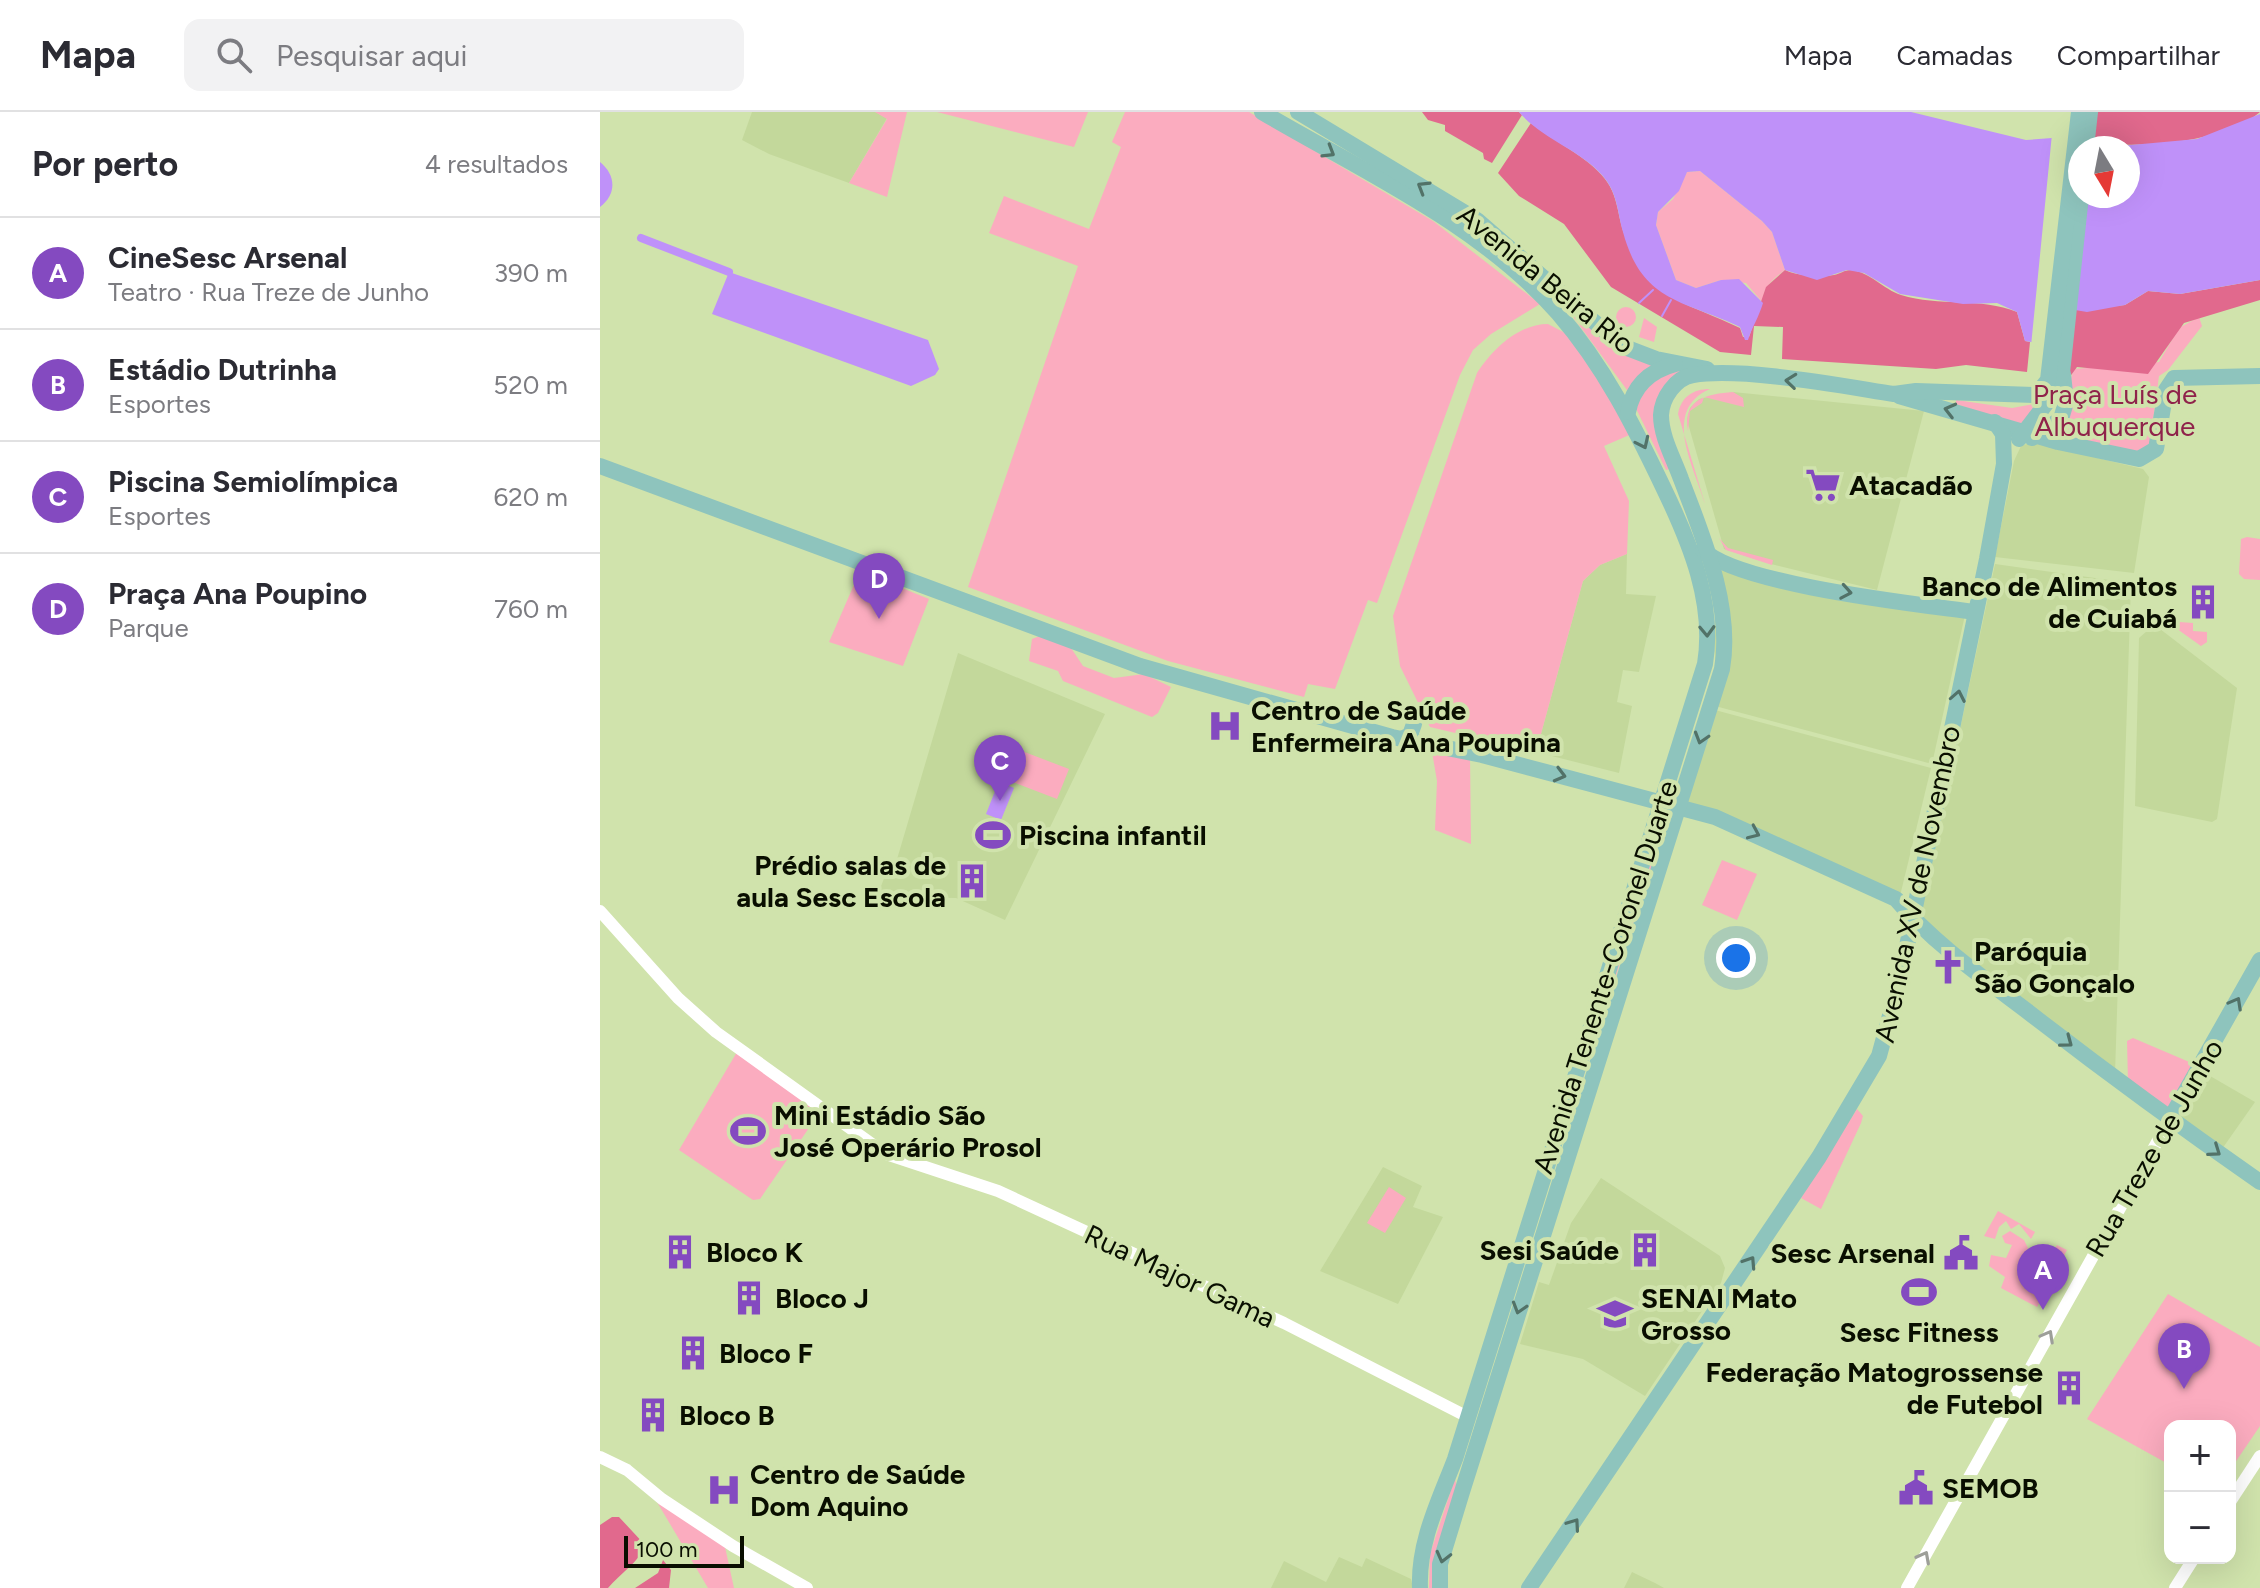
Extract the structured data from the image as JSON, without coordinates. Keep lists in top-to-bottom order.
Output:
{
  "streets": {
    "main road": [
      "Avenida Beira Rio",
      "Avenida XV de Novembro",
      "Avenida Tenente-Coronel Duarte",
      "Rua Treze de Junho"
    ],
    "street": ["Rua Major Gama"]
  },
  "crossings": [
    ["Avenida Beira Rio", "Avenida Tenente-Coronel Duarte"],
    ["Avenida Tenente-Coronel Duarte", "Rua Major Gama"]
  ],
  "one_way": ["Avenida XV de Novembro", "Rua Treze de Junho"],
  "parks": ["Praça Luís de Albuquerque"],
  "places": {
    "supermarket": ["Atacadão"],
    "building": [
      "Banco de Alimentos de Cuiabá",
      "Prédio salas de aula Sesc Escola",
      "Sesi Saúde",
      "Bloco K",
      "Bloco J",
      "Bloco F",
      "Federação Matogrossense de Futebol",
      "Bloco B"
    ],
    "hospital": ["Centro de Saúde Enfermeira Ana Poupina", "Centro de Saúde Dom Aquino"],
    "sports": ["Piscina infantil", "Mini Estádio São José Operário Prosol", "Sesc Fitness"],
    "church": ["Paróquia São Gonçalo"],
    "public building": ["Sesc Arsenal", "SEMOB"],
    "school or university": ["SENAI Mato Grosso"]
  },
  "scale_bar": "100 m",
  "north": "bottom",
  "page": {
    "header": "Mapa",
    "search": "Pesquisar aqui",
    "nav": ["Mapa", "Camadas", "Compartilhar"],
    "heading": ["Por perto", "4 resultados"],
    "list": [
      {
        "mark": "A",
        "name": "CineSesc Arsenal",
        "note": "Teatro · Rua Treze de Junho",
        "value": "390 m"
      },
      {
        "mark": "B",
        "name": "Estádio Dutrinha",
        "note": "Esportes",
        "value": "520 m"
      },
      {
        "mark": "C",
        "name": "Piscina Semiolímpica",
        "note": "Esportes",
        "value": "620 m"
      },
      {
        "mark": "D",
        "name": "Praça Ana Poupino",
        "note": "Parque",
        "value": "760 m"
      }
    ],
    "pins": [
      "D",
      "C",
      "A",
      "B"
    ],
    "map_buttons": ["+", "−"],
    "scale": "100 m"
  }
}
